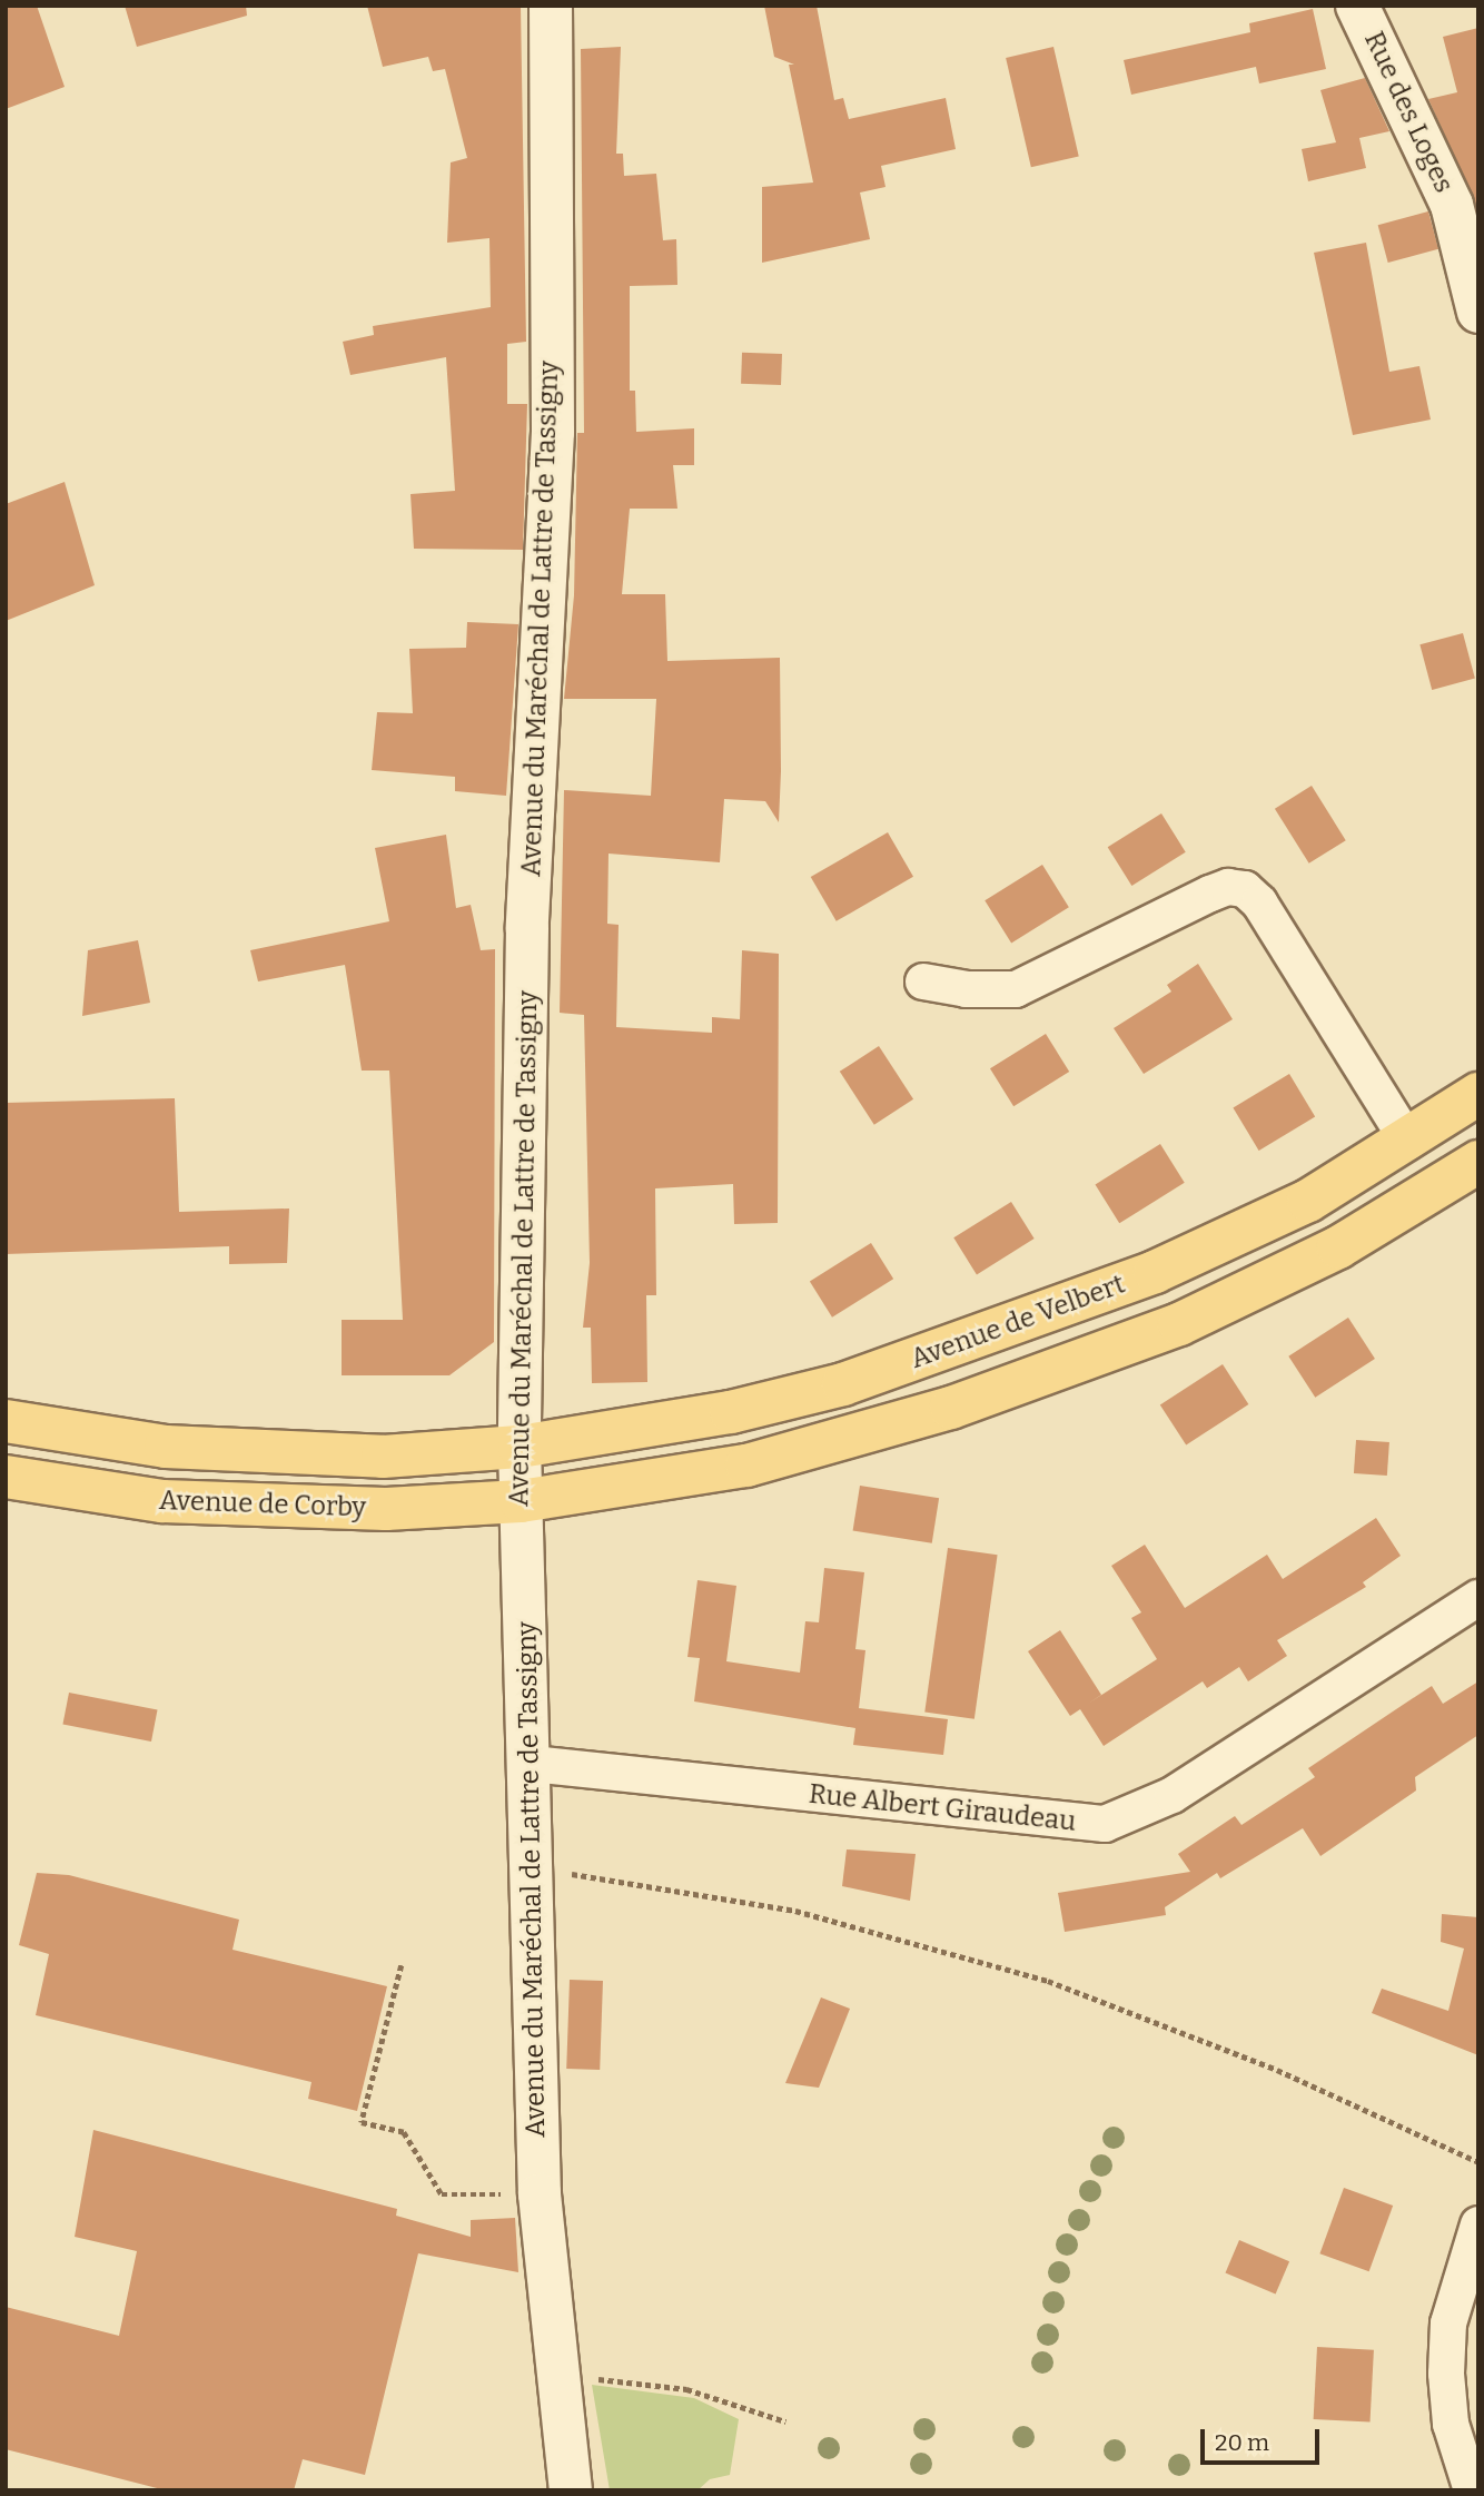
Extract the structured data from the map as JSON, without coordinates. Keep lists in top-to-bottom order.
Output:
{
  "streets": {
    "main road": [
      "Rue des Loges",
      "Avenue du Maréchal de Lattre de Tassigny",
      "Avenue de Velbert",
      "Avenue de Corby"
    ],
    "street": ["Rue Albert Giraudeau"]
  },
  "crossings": [
    ["Avenue du Maréchal de Lattre de Tassigny", "Avenue de Velbert"],
    ["Avenue du Maréchal de Lattre de Tassigny", "Avenue de Corby"],
    ["Avenue du Maréchal de Lattre de Tassigny", "Rue Albert Giraudeau"],
    ["Avenue de Velbert", "Avenue de Corby"]
  ],
  "scale_bar": "20 m"
}
